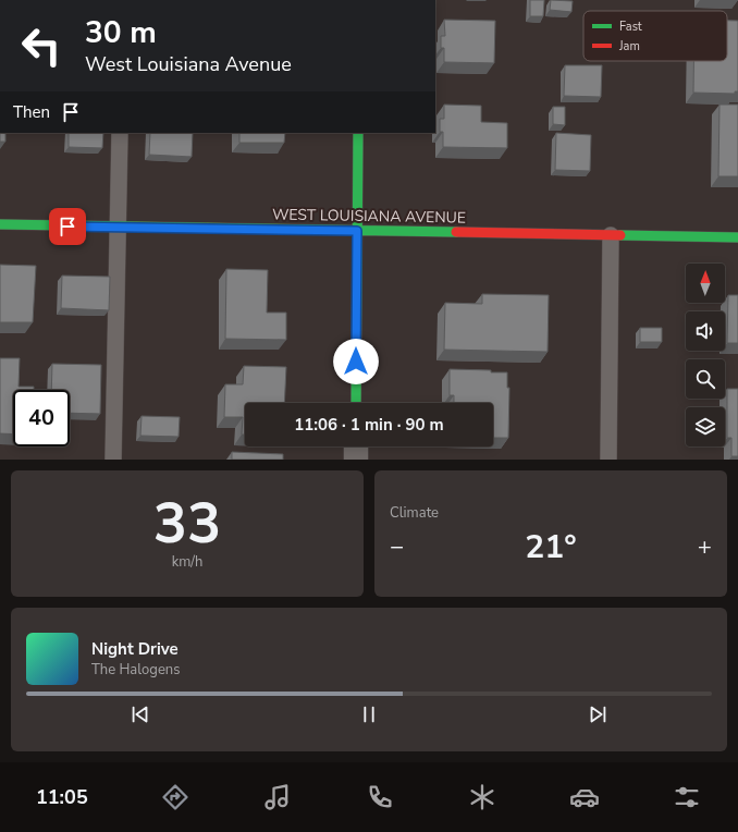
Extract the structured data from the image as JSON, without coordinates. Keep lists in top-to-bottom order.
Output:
{
  "streets": {
    "street": ["WEST LOUISIANA AVENUE"]
  },
  "legend": ["Fast", "Jam"],
  "north": "top",
  "page": {
    "turn": ["30 m", "West Louisiana Avenue"],
    "then": "Then",
    "limit": "40",
    "trip": "11:06 · 1 min · 90 m",
    "tile": [
      ["33", "km/h"],
      "Climate"
    ],
    "heat": ["−", "21°", "+"],
    "song": ["Night Drive", "The Halogens"],
    "tabs": "11:05"
  }
}
